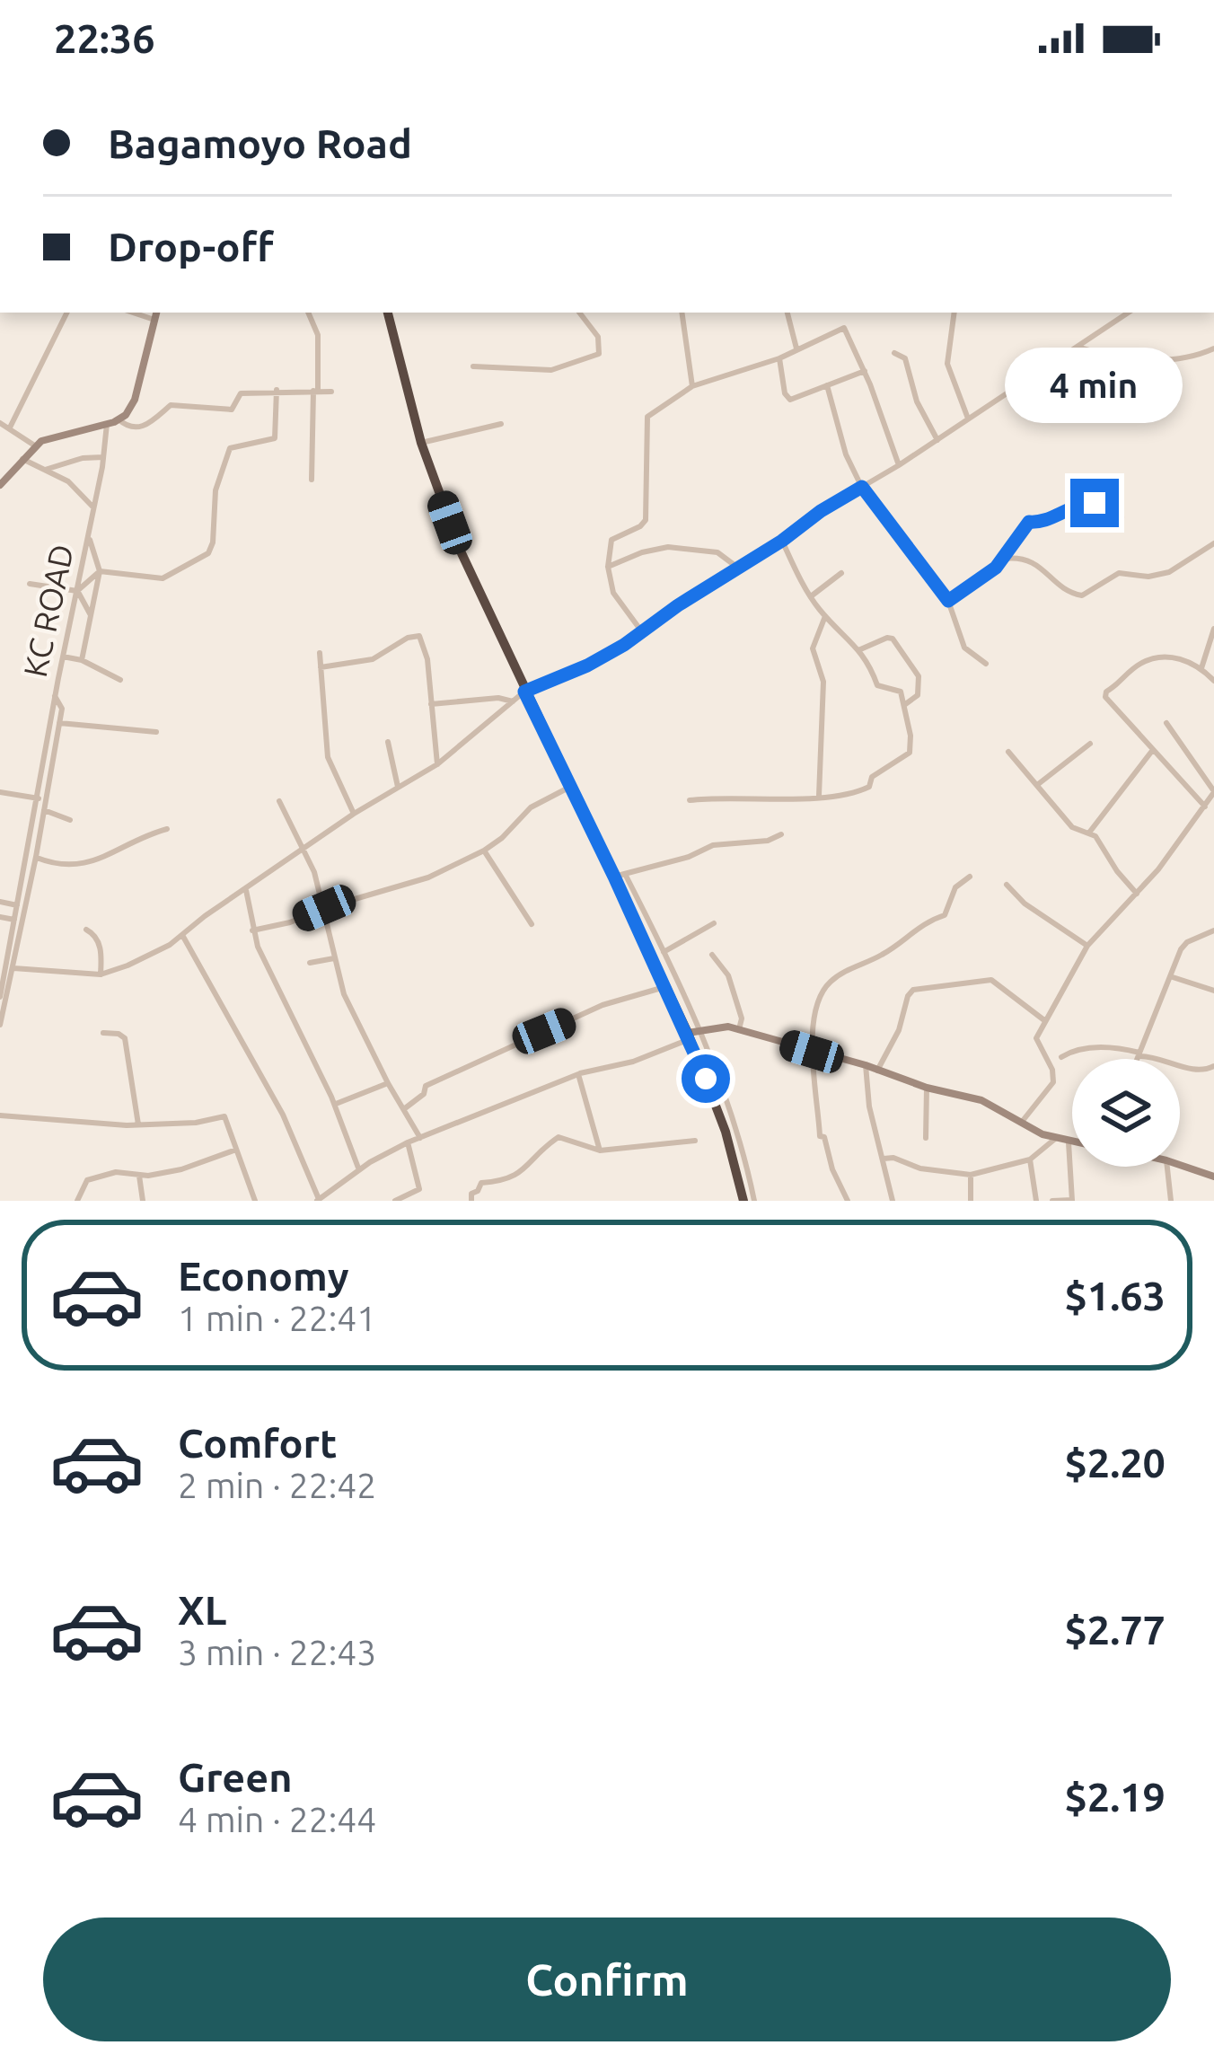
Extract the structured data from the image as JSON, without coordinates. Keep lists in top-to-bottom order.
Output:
{
  "streets": {
    "street": ["KC ROAD"]
  },
  "page": {
    "status": "22:36",
    "banner": ["Bagamoyo Road", "Drop-off"],
    "bubble": "4 min",
    "list": [
      {
        "name": "Economy",
        "note": "1 min · 22:41",
        "value": "$1.63"
      },
      {
        "name": "Comfort",
        "note": "2 min · 22:42",
        "value": "$2.20"
      },
      {
        "name": "XL",
        "note": "3 min · 22:43",
        "value": "$2.77"
      },
      {
        "name": "Green",
        "note": "4 min · 22:44",
        "value": "$2.19"
      }
    ],
    "buttons": "Confirm"
  }
}
